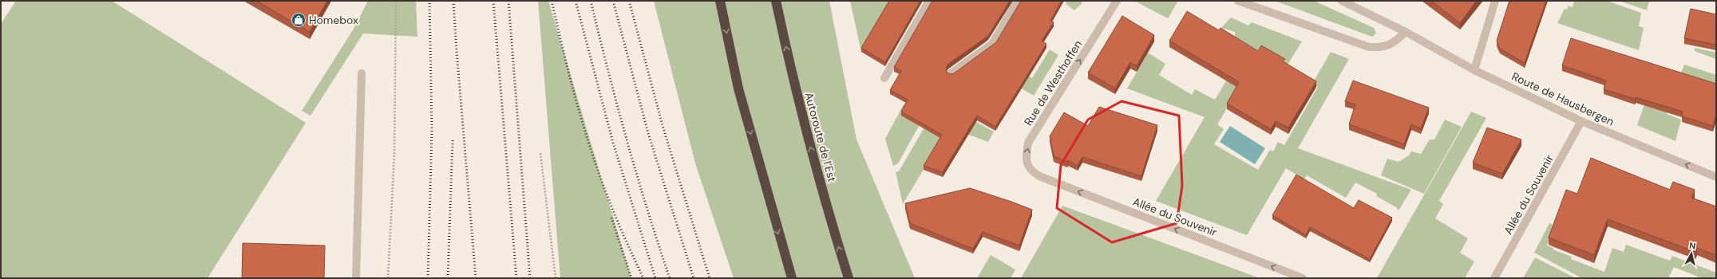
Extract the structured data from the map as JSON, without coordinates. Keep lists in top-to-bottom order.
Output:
{
  "streets": {
    "highway": ["Autoroute de l’Est"],
    "street": ["Rue de Westhoffen", "Route de Hausbergen", "Allée du Souvenir"]
  },
  "crossings": [
    ["Rue de Westhoffen", "Allée du Souvenir"],
    ["Route de Hausbergen", "Allée du Souvenir"]
  ],
  "one_way": ["Rue de Westhoffen", "Route de Hausbergen", "Allée du Souvenir"],
  "places": {
    "shop": ["Homebox"]
  },
  "north": "top"
}
